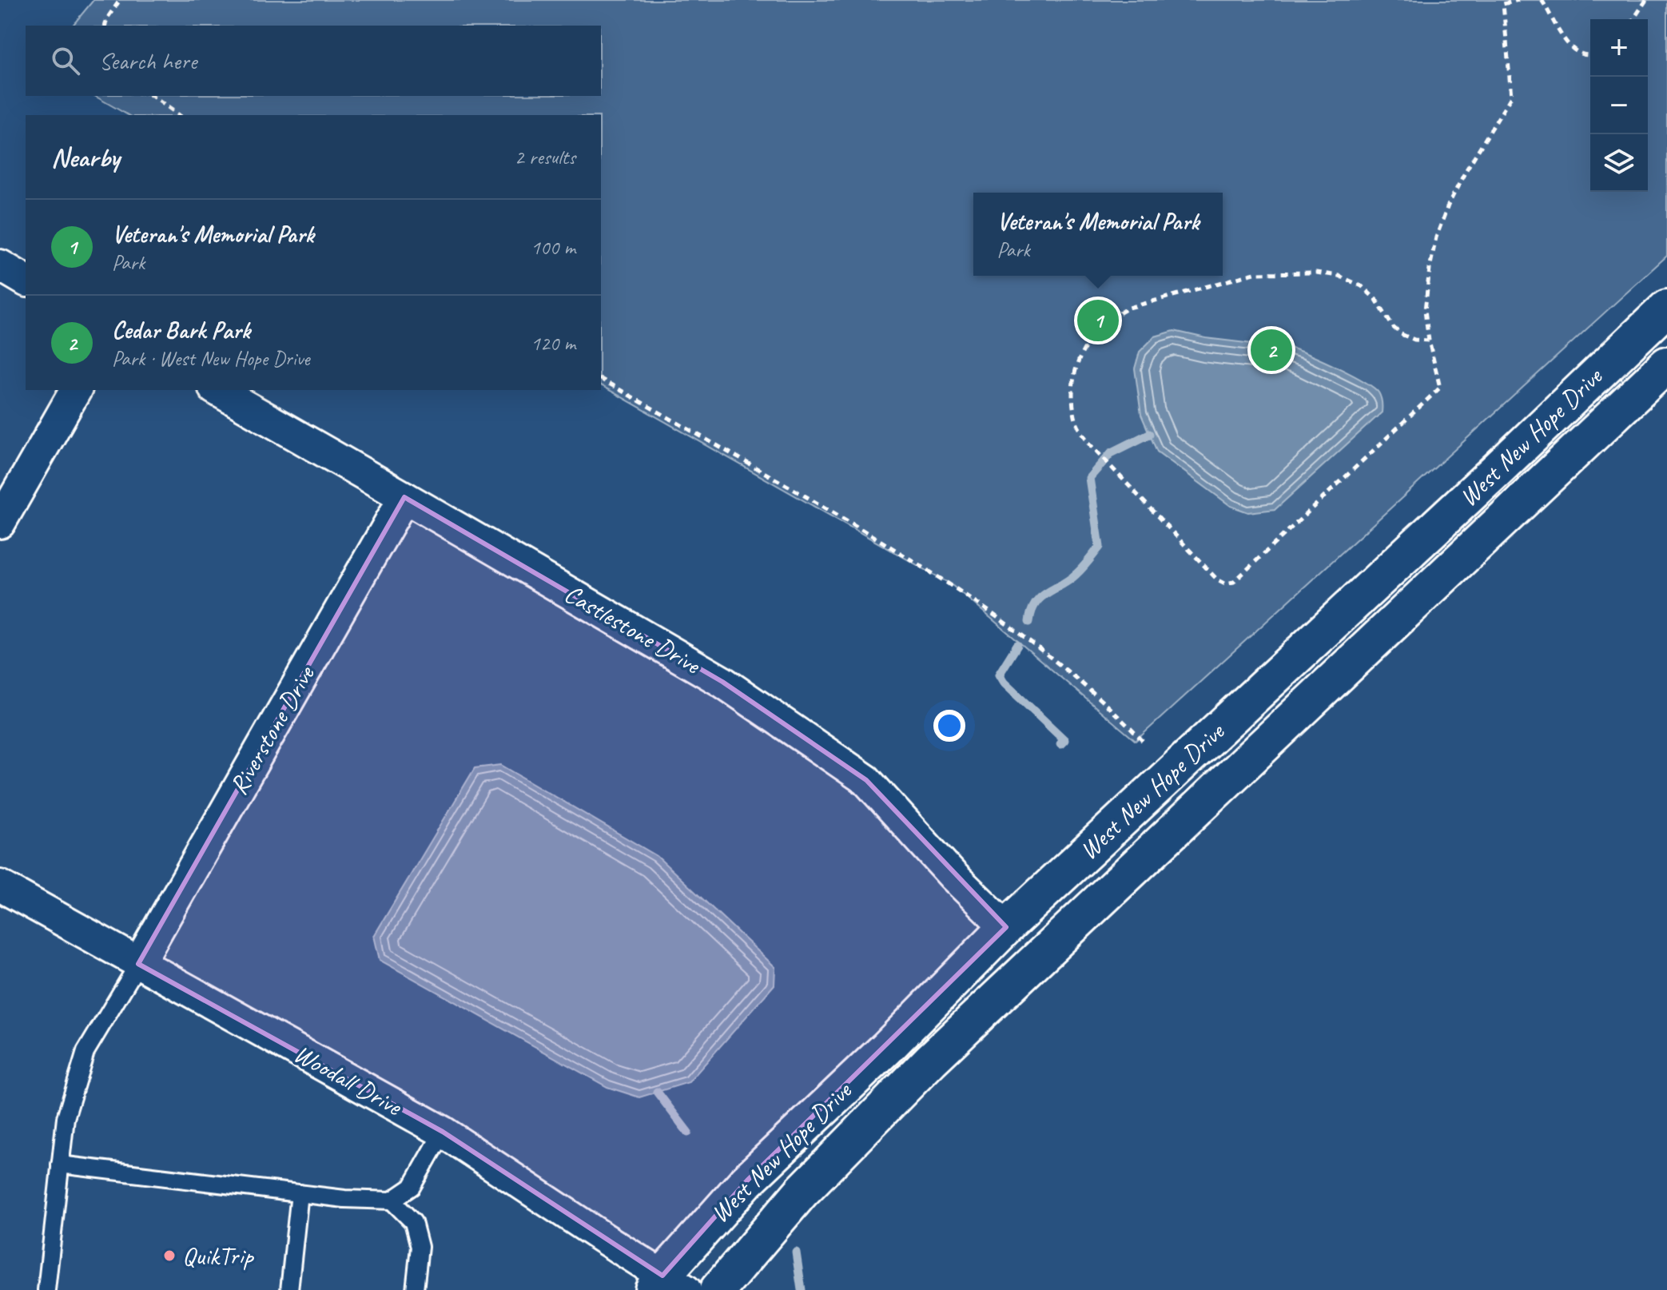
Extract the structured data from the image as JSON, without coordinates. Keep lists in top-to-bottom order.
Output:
{
  "streets": {
    "main road": ["West New Hope Drive"],
    "street": ["Castlestone Drive", "Riverstone Drive", "Woodall Drive"]
  },
  "crossings": [
    ["West New Hope Drive", "Castlestone Drive"],
    ["West New Hope Drive", "Woodall Drive"],
    ["Castlestone Drive", "Riverstone Drive"],
    ["Riverstone Drive", "Woodall Drive"]
  ],
  "places": ["QuikTrip"],
  "page": {
    "map_buttons": ["+", "−"],
    "search": "Search here",
    "heading": ["Nearby", "2 results"],
    "popup": ["Veteran's Memorial Park", "Park"],
    "list": [
      {
        "mark": "1",
        "name": "Veteran's Memorial Park",
        "note": "Park",
        "value": "100 m"
      },
      {
        "mark": "2",
        "name": "Cedar Bark Park",
        "note": "Park · West New Hope Drive",
        "value": "120 m"
      }
    ],
    "pins": ["1", "2"]
  }
}
